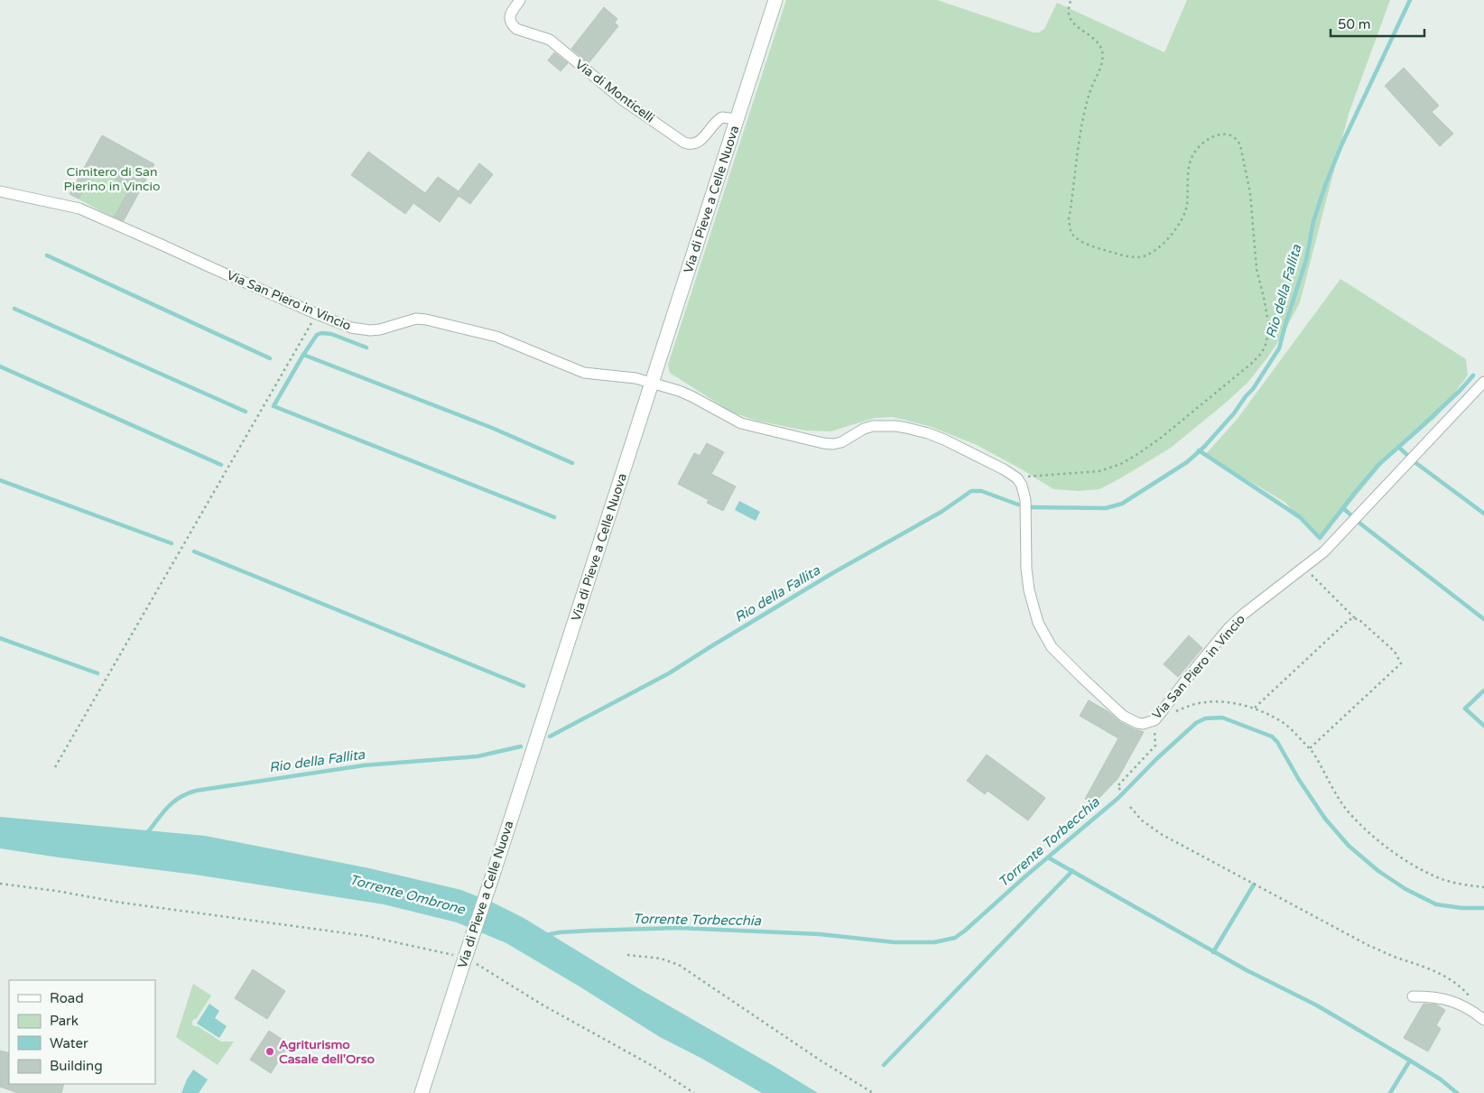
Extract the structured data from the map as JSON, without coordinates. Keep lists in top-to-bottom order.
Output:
{
  "streets": {
    "main road": ["Via di Pieve a Celle Nuova"],
    "street": ["Via di Monticelli", "Via San Piero in Vincio"]
  },
  "crossings": [
    ["Via di Monticelli", "Via di Pieve a Celle Nuova"],
    ["Via di Pieve a Celle Nuova", "Via San Piero in Vincio"]
  ],
  "water": ["Rio della Fallita", "Torrente Torbecchia", "Torrente Ombrone"],
  "parks": ["Cimitero di San Pierino in Vincio"],
  "places": ["Agriturismo Casale dell'Orso"],
  "legend": [
    "Road",
    "Park",
    "Water",
    "Building"
  ],
  "scale_bar": "50 m"
}
